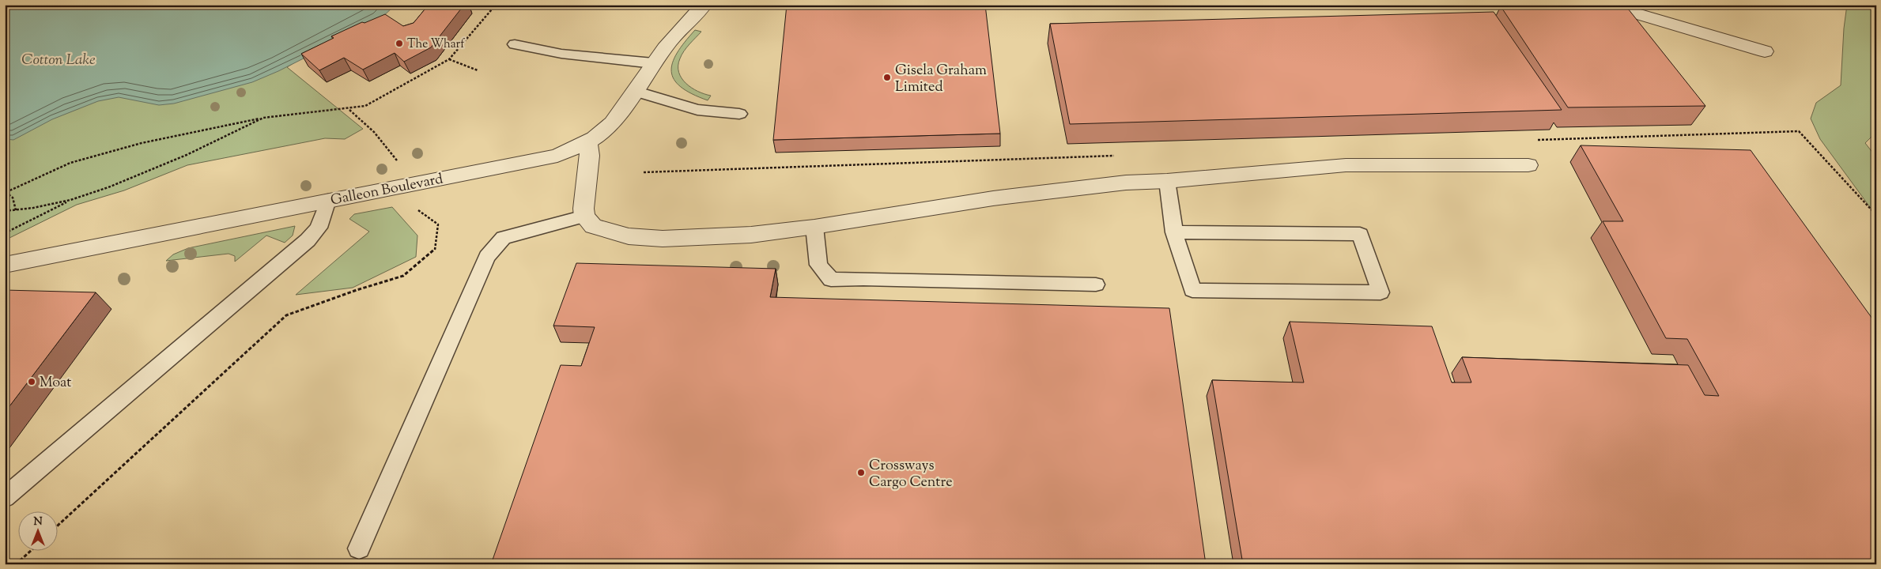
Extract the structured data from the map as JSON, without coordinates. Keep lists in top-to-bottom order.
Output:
{
  "streets": {
    "street": ["Galleon Boulevard"]
  },
  "water": ["Cotton Lake"],
  "places": [
    "The Wharf",
    "Gisela Graham Limited",
    "Moat",
    "Crossways Cargo Centre"
  ],
  "north": "top"
}
